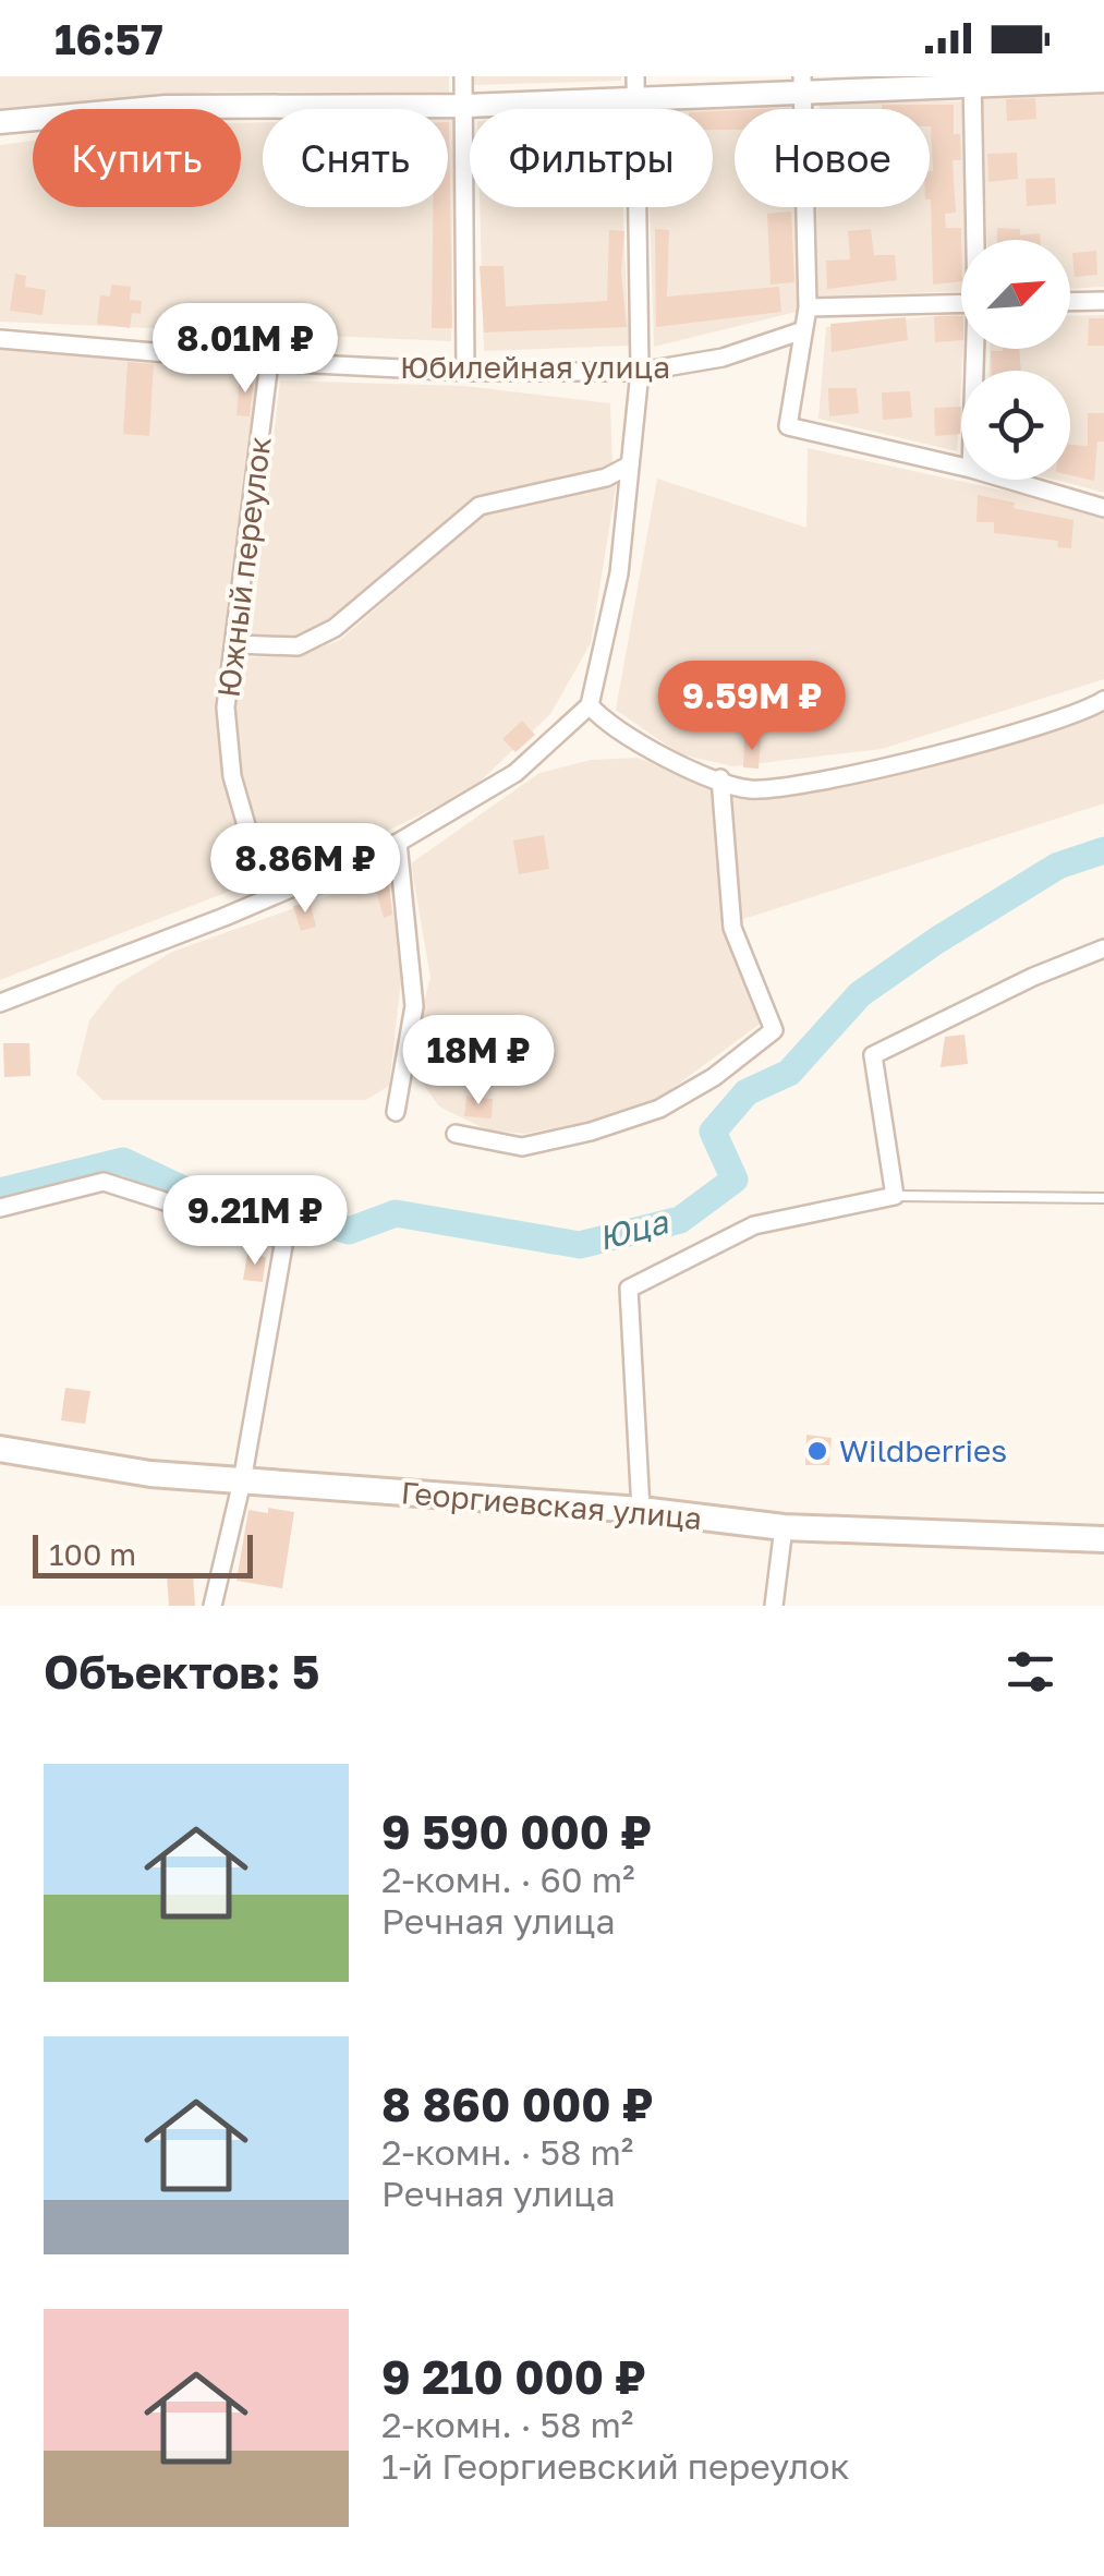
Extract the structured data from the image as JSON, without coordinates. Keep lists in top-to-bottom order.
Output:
{
  "streets": {
    "main road": ["Георгиевская улица"],
    "street": ["Юбилейная улица", "Южный переулок"]
  },
  "crossings": [
    ["Юбилейная улица", "Южный переулок"]
  ],
  "water": ["Юца"],
  "places": ["Wildberries"],
  "scale_bar": "100 m",
  "north": "top right",
  "page": {
    "status": "16:57",
    "chip": [
      "Купить",
      "Снять",
      "Фильтры",
      "Новое"
    ],
    "price": [
      "8.01M ₽",
      "9.59M ₽",
      "8.86M ₽",
      "18M ₽",
      "9.21M ₽"
    ],
    "scale": "100 m",
    "heading": "Объектов: 5",
    "list": [
      {
        "name": "9 590 000 ₽",
        "note": "2-комн. · 60 m² · Речная улица"
      },
      {
        "name": "8 860 000 ₽",
        "note": "2-комн. · 58 m² · Речная улица"
      },
      {
        "name": "9 210 000 ₽",
        "note": "2-комн. · 58 m² · 1-й Георгиевский переулок"
      }
    ]
  }
}
